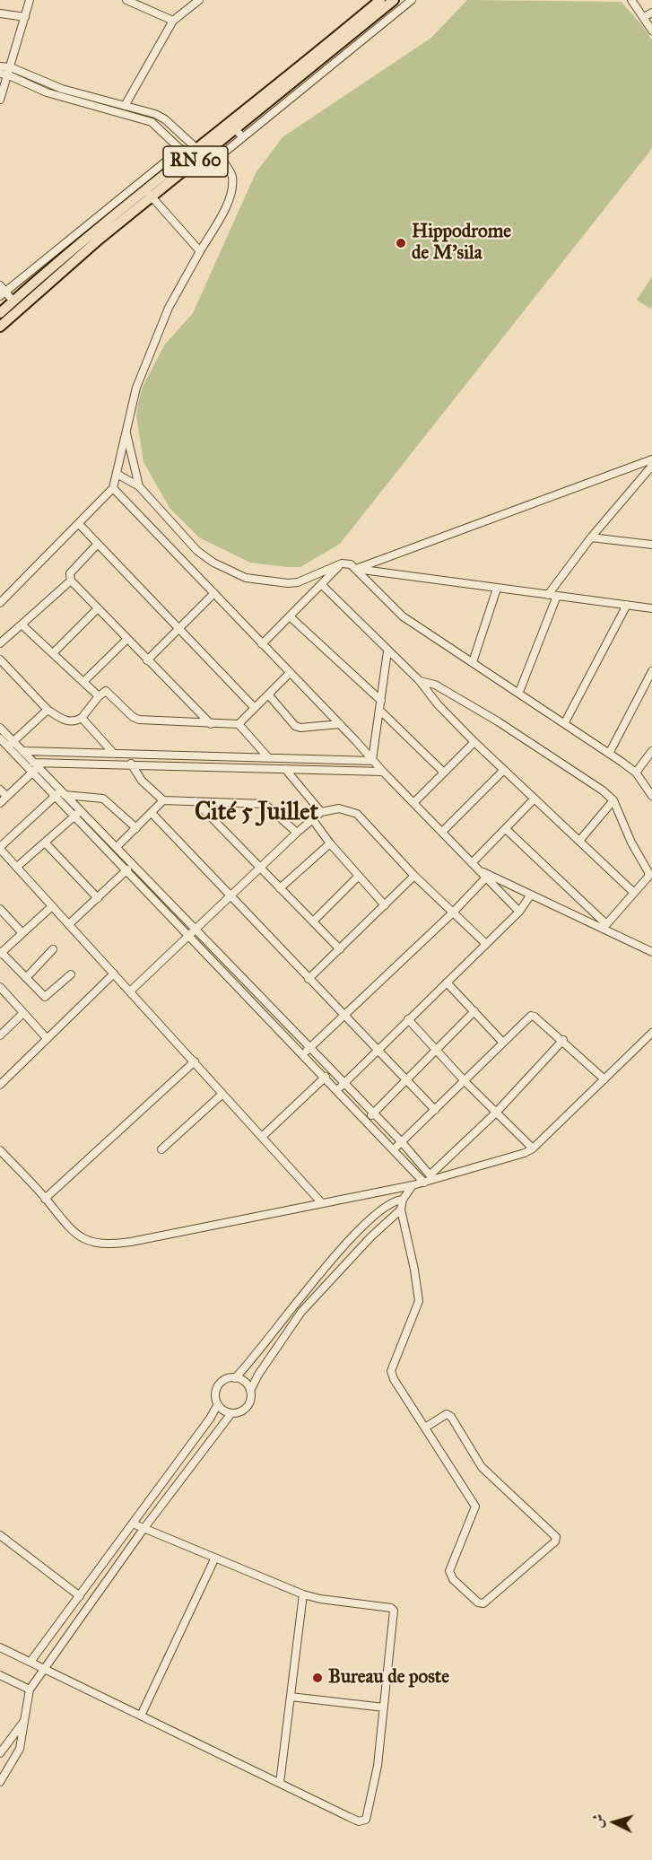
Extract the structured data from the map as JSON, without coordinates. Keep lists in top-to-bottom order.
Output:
{
  "streets": {
    "main road": ["RN 60"]
  },
  "districts": ["Cité 5 Juillet"],
  "places": ["Hippodrome de M'sila", "Bureau de poste"],
  "north": "left"
}
